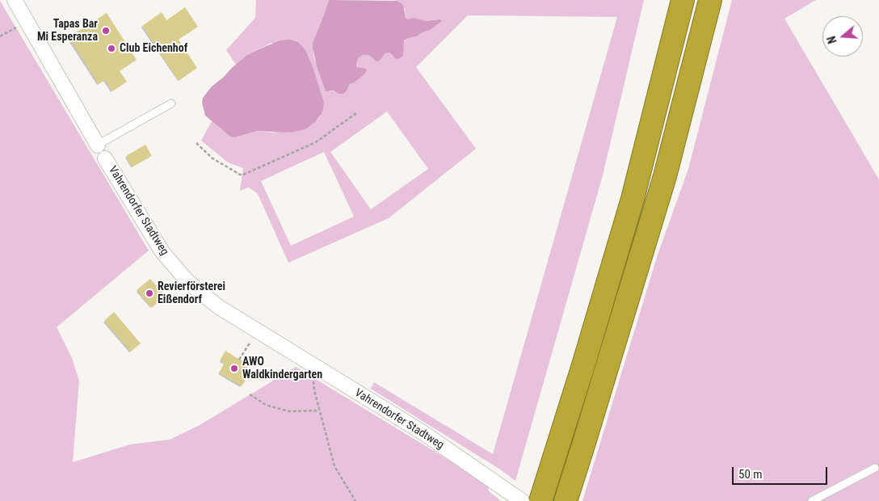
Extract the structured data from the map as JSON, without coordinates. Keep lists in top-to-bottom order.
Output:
{
  "streets": {
    "street": ["Vahrendorfer Stadtweg"]
  },
  "places": [
    "Tapas Bar Mi Esperanza",
    "Club Eichenhof",
    "Revierförsterei Eißendorf",
    "AWO Waldkindergarten"
  ],
  "scale_bar": "50 m",
  "north": "left"
}
